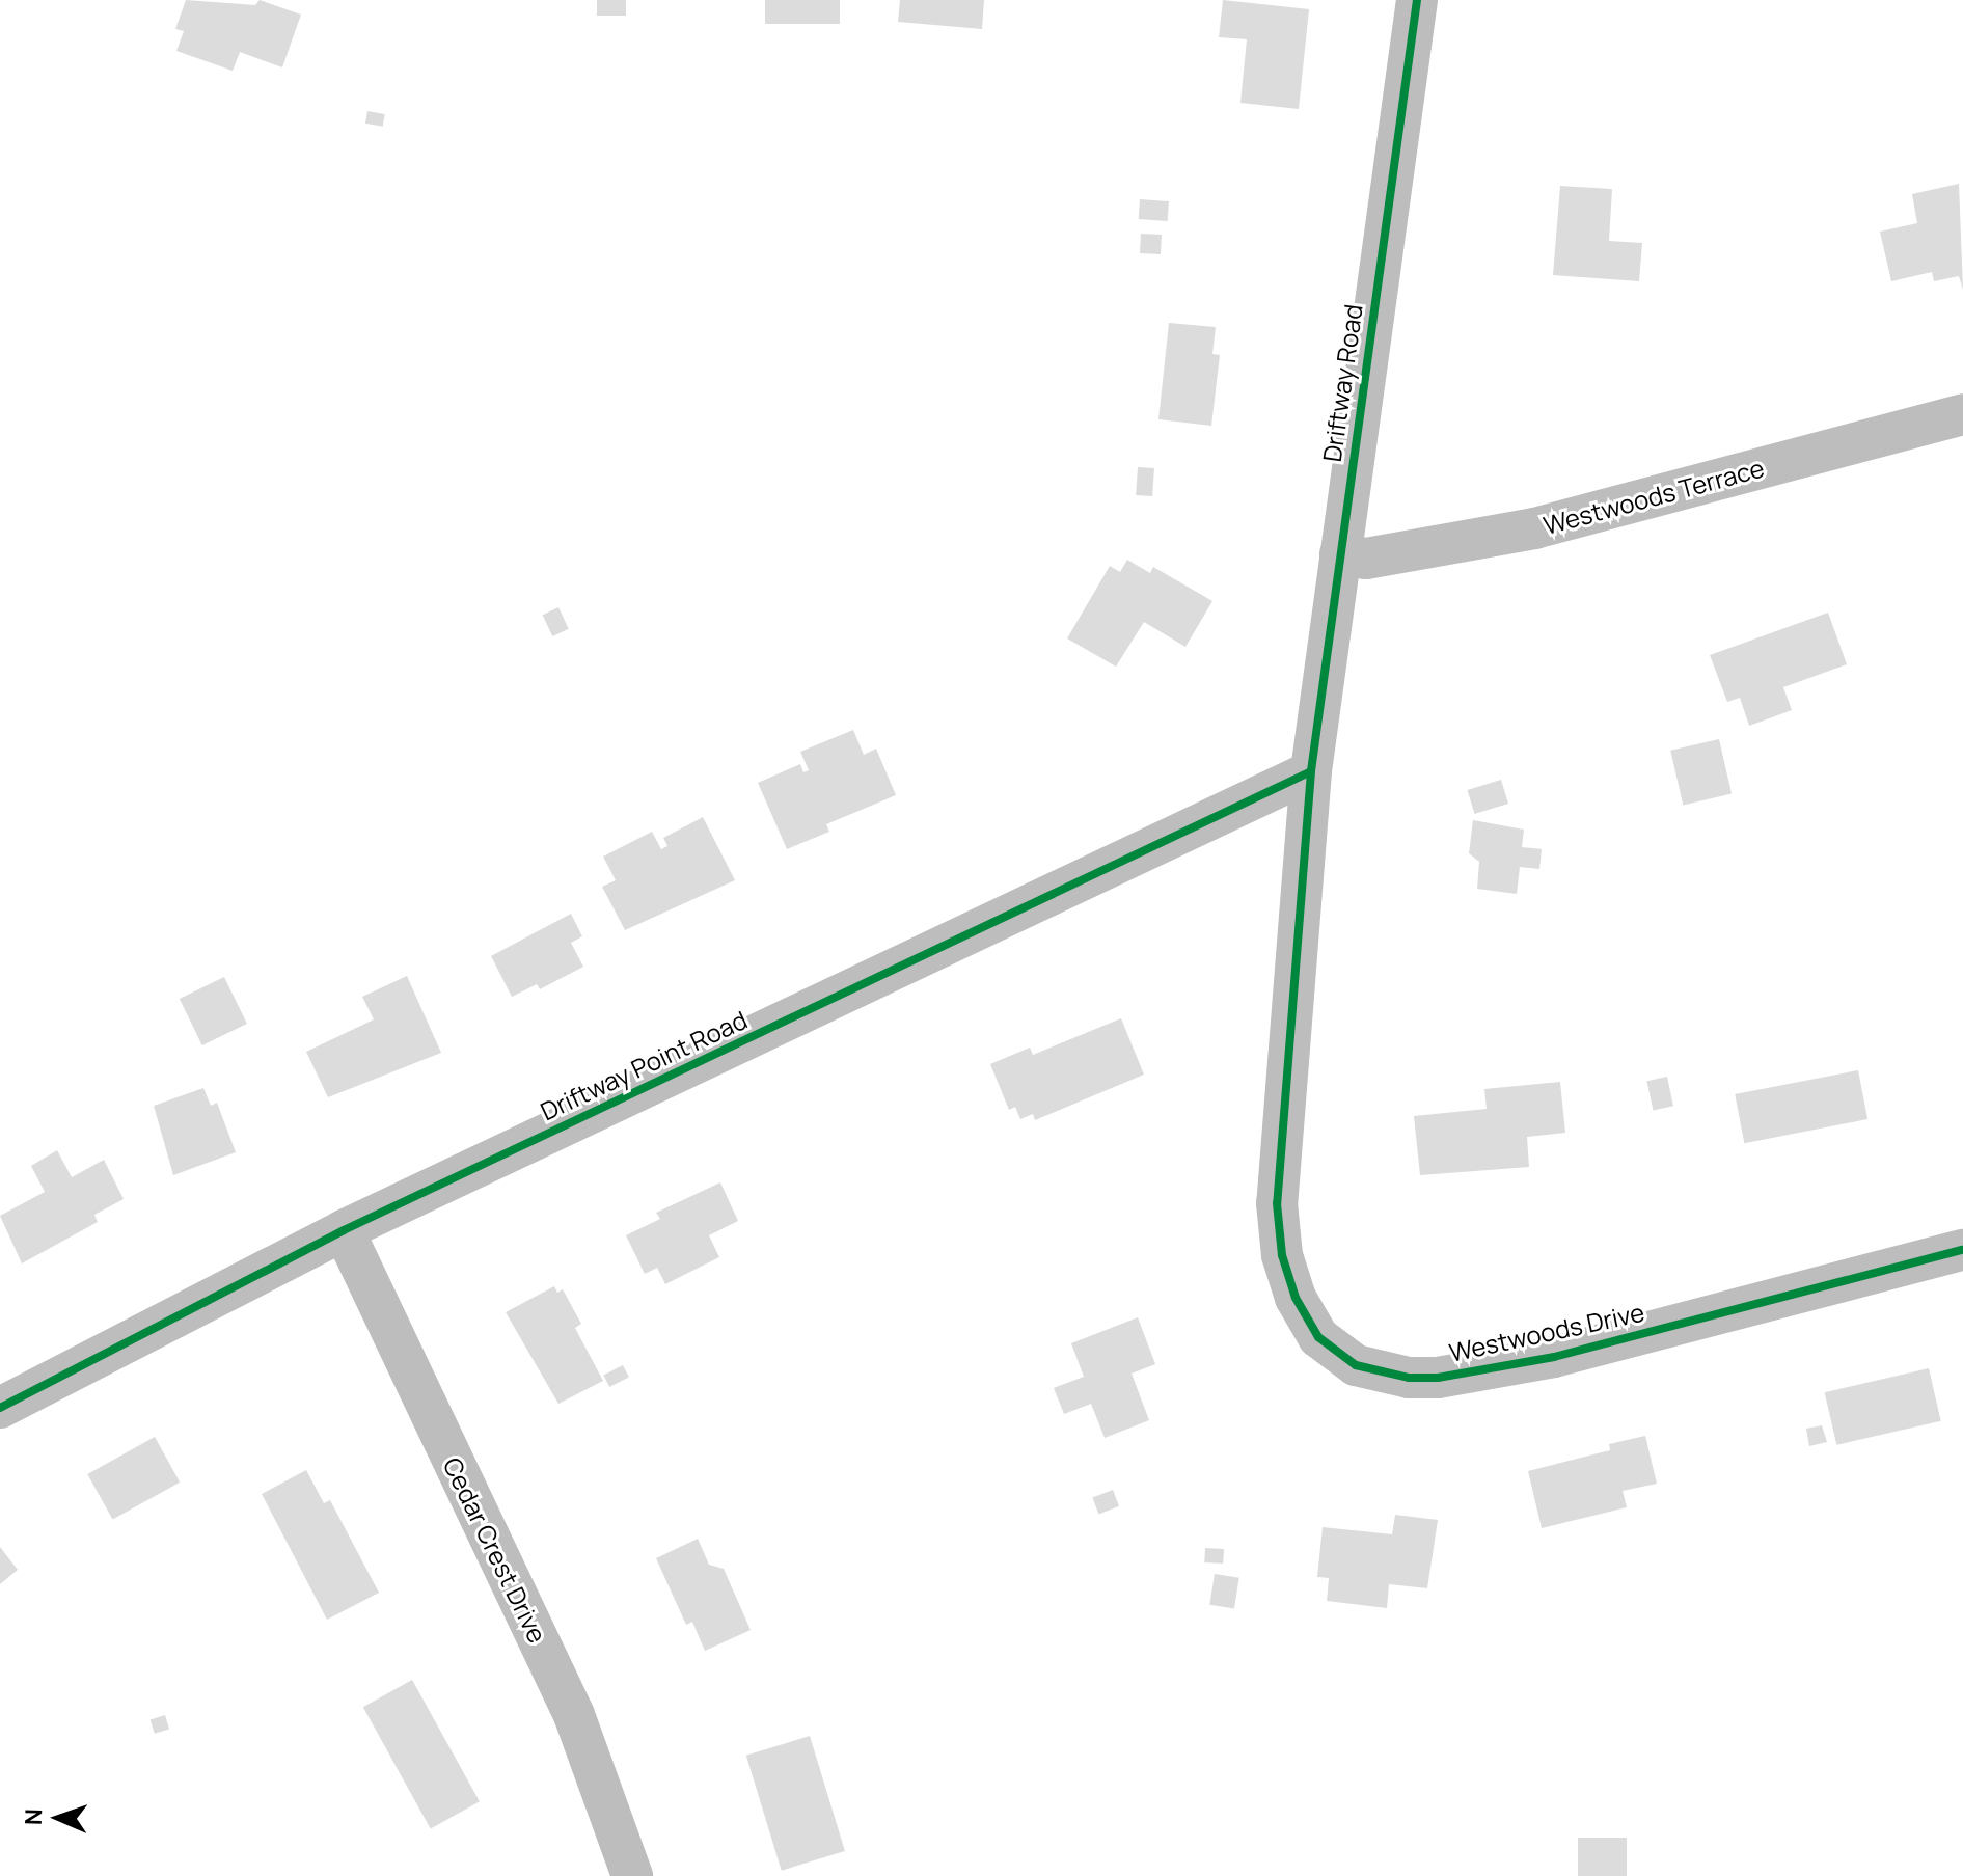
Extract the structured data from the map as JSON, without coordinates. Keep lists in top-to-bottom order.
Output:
{
  "streets": {
    "street": [
      "Driftway Road",
      "Westwoods Terrace",
      "Driftway Point Road",
      "Westwoods Drive",
      "Cedar Crest Drive"
    ]
  },
  "crossings": [
    ["Driftway Road", "Westwoods Terrace"],
    ["Driftway Road", "Driftway Point Road"],
    ["Driftway Road", "Westwoods Drive"],
    ["Driftway Point Road", "Westwoods Drive"],
    ["Driftway Point Road", "Cedar Crest Drive"]
  ],
  "north": "left"
}
